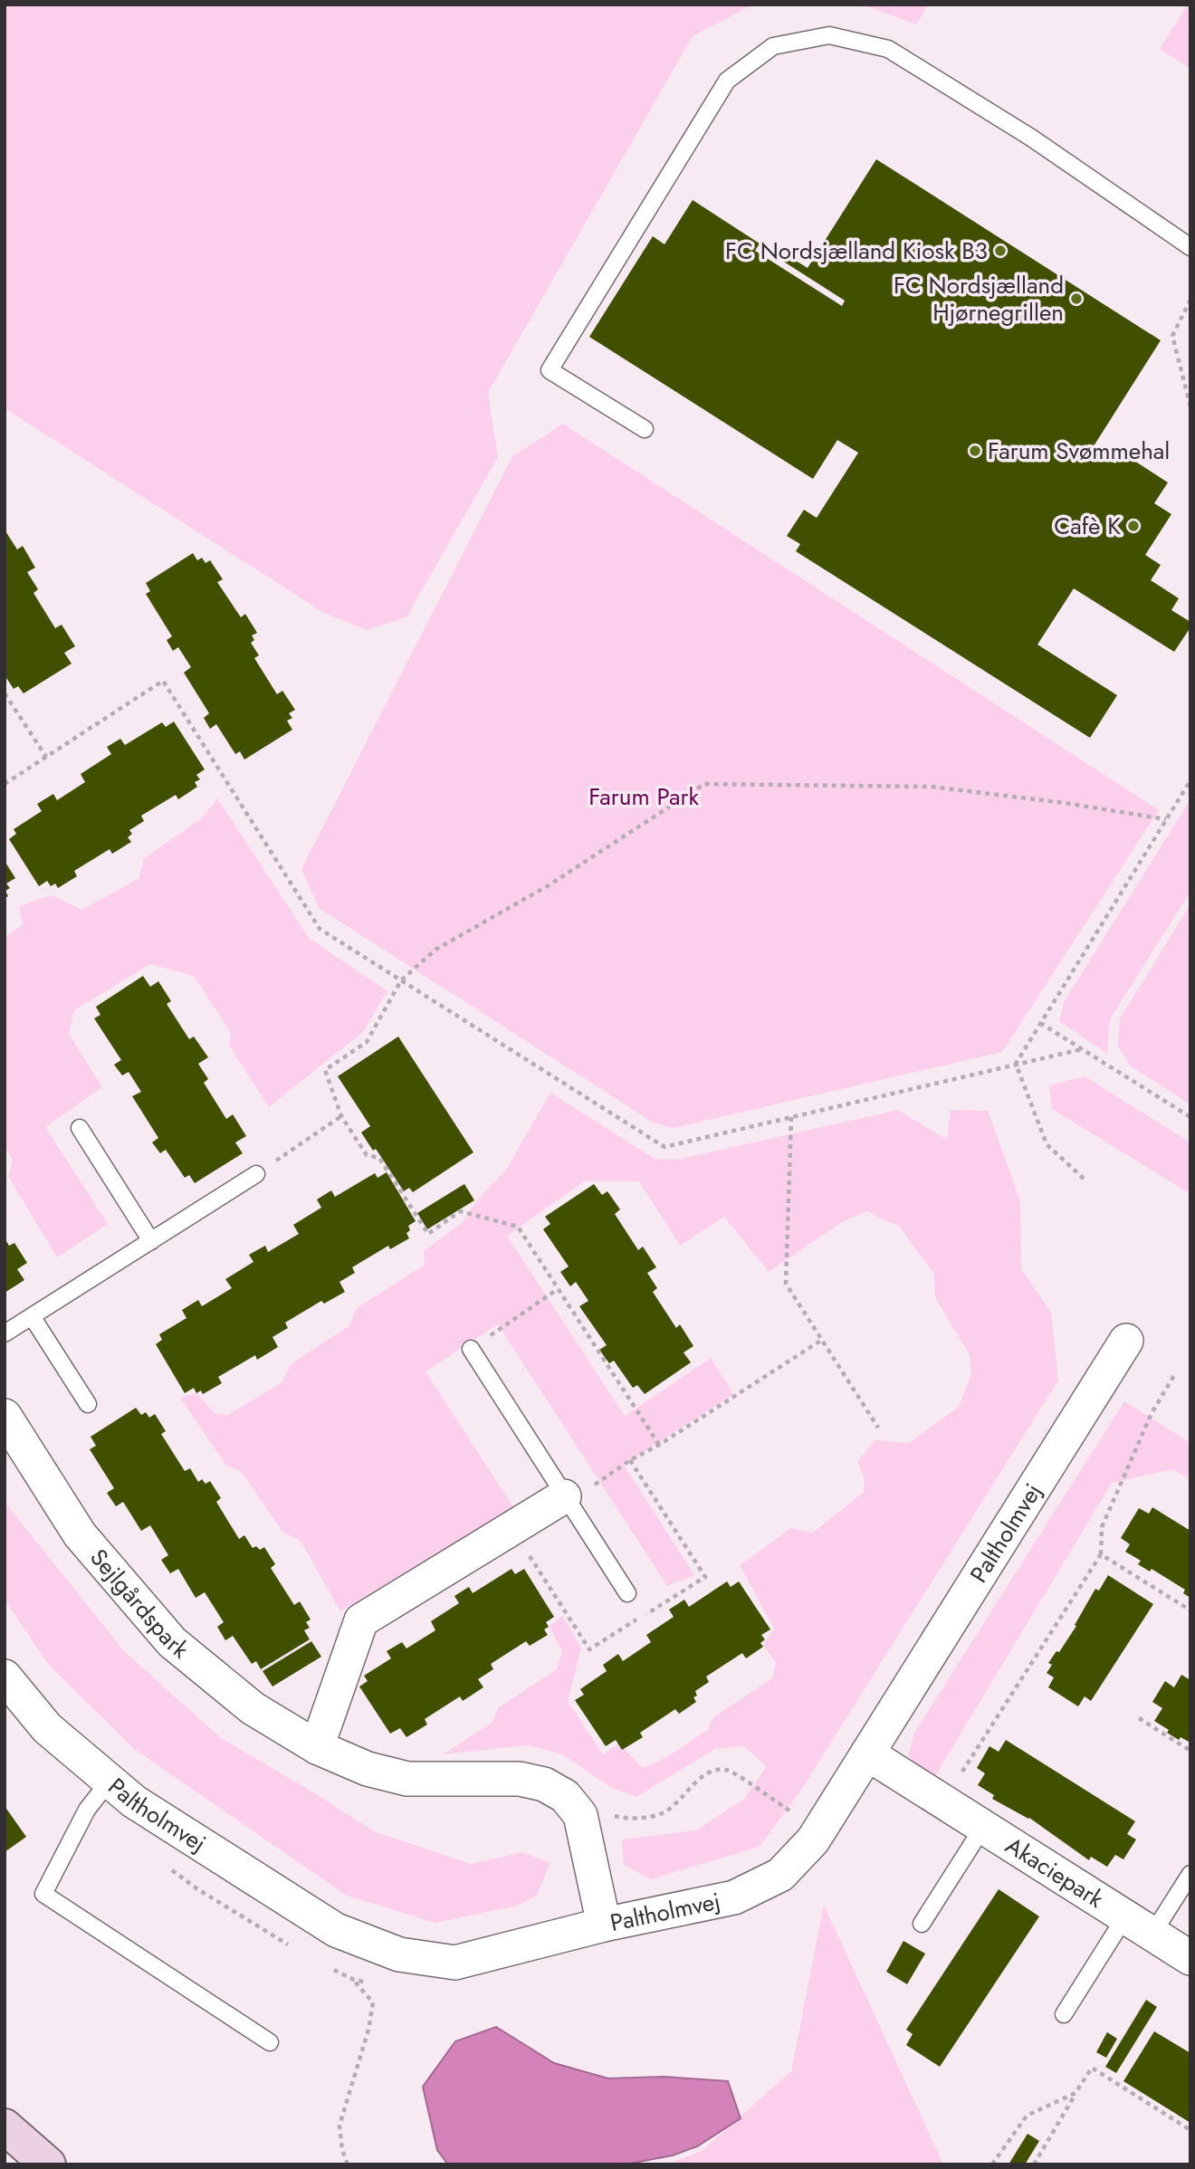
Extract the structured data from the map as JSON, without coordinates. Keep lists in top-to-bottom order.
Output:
{
  "streets": {
    "street": ["Paltholmvej", "Sejlgårdspark", "Akaciepark"]
  },
  "crossings": [
    ["Paltholmvej", "Akaciepark"]
  ],
  "parks": ["Farum Park"],
  "places": [
    "FC Nordsjælland Kiosk B3",
    "FC Nordsjælland Hjørnegrillen",
    "Farum Svømmehal",
    "Cafè K"
  ]
}
